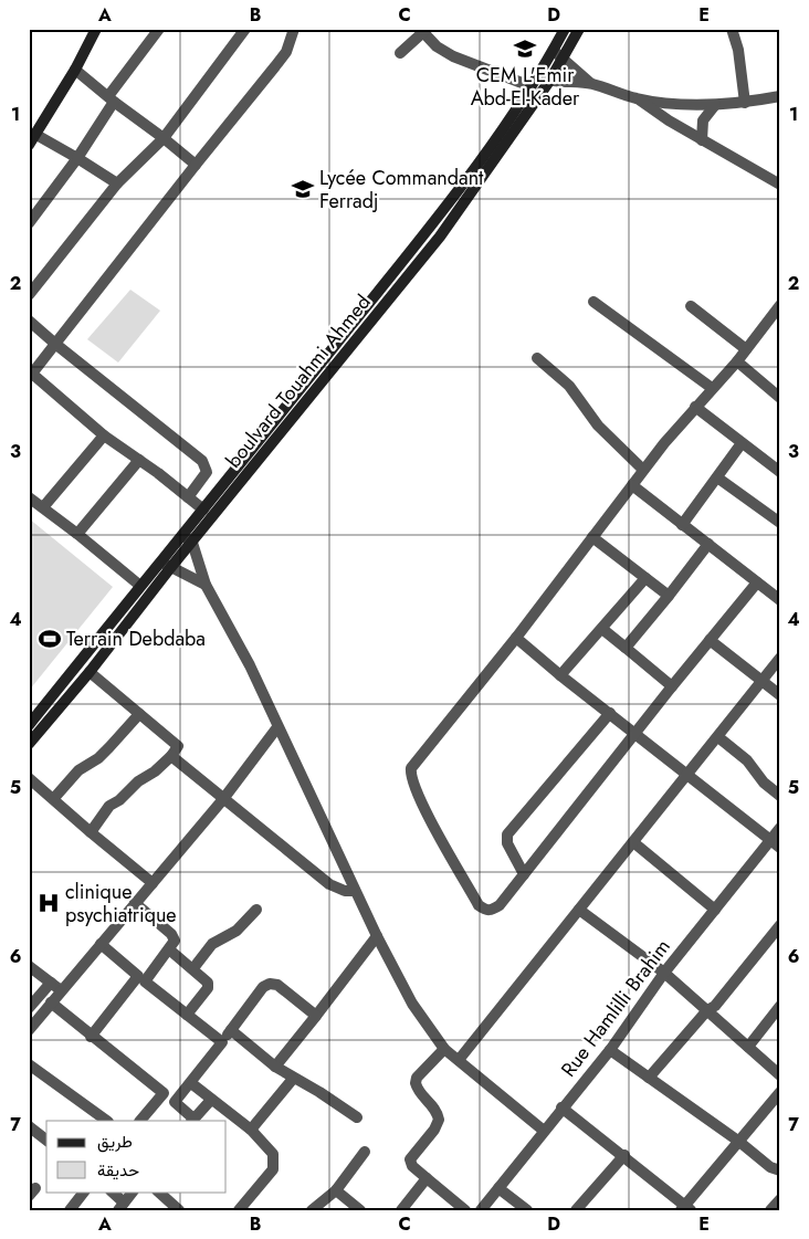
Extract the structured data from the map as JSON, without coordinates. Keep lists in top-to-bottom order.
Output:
{
  "streets": {
    "main road": ["boulvard Touahmi Ahmed"],
    "street": ["Rue Hamlilli Brahim"]
  },
  "places": {
    "school or university": ["CEM L'Emir Abd-El-Kader", "Lycée Commandant Ferradj"],
    "sports": ["Terrain Debdaba"],
    "hospital": ["clinique psychiatrique"]
  },
  "legend": ["طريق", "حديقة"],
  "grid": {
    "columns": [
      "A",
      "B",
      "C",
      "D",
      "E"
    ],
    "rows": [
      "1",
      "2",
      "3",
      "4",
      "5",
      "6",
      "7"
    ]
  }
}
